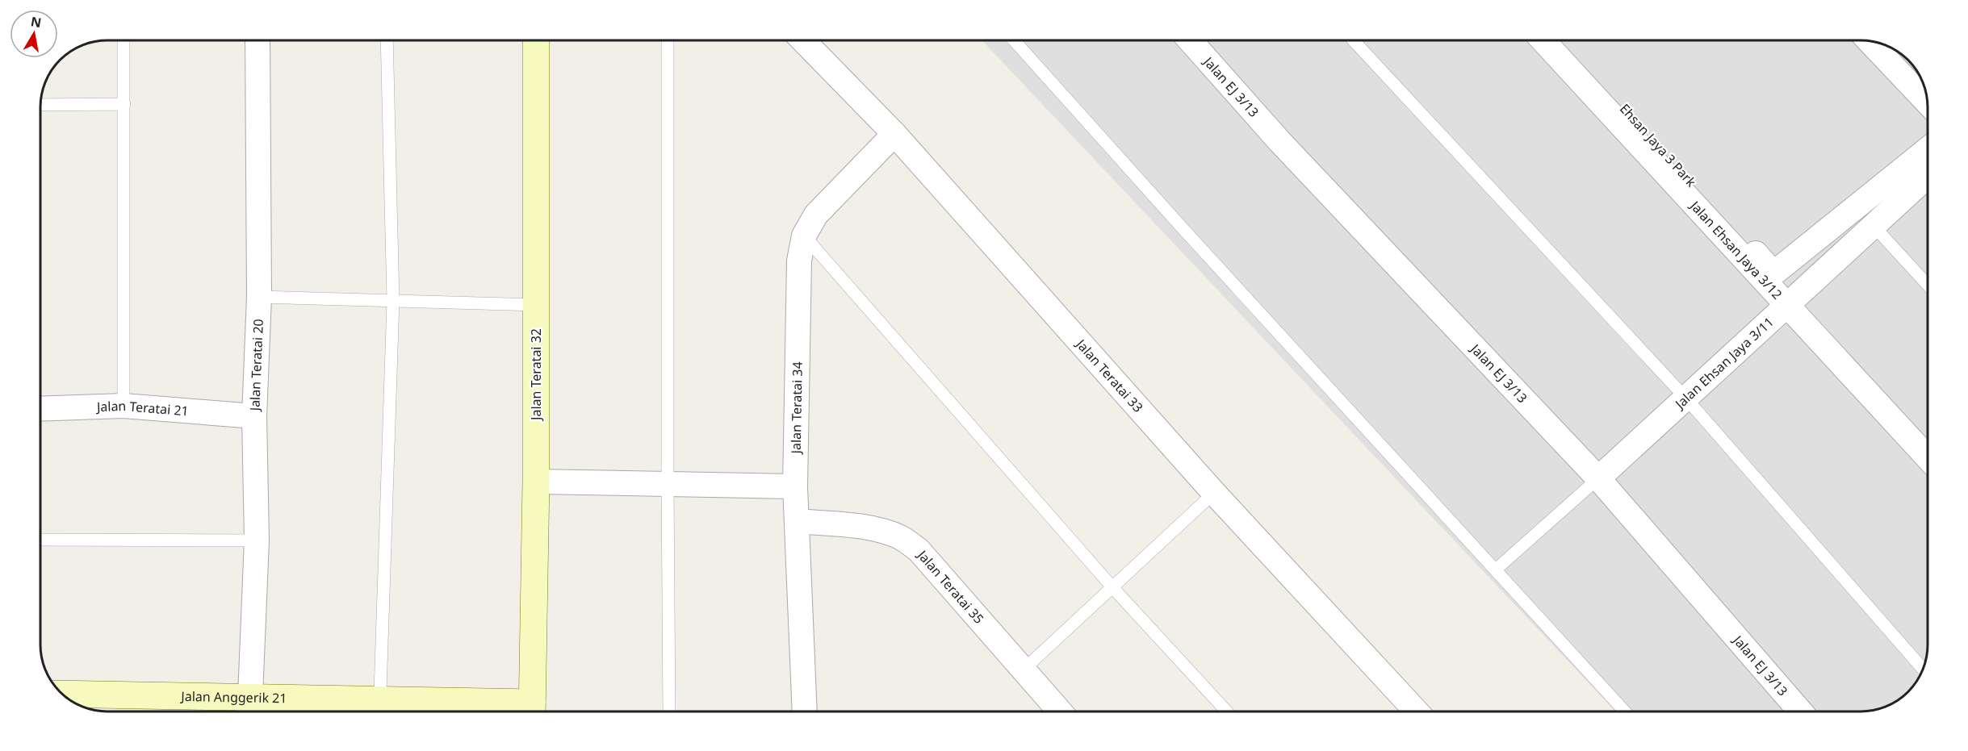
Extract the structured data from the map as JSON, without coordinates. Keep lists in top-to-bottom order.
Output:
{
  "streets": {
    "street": [
      "Jalan EJ 3/13",
      "Ehsan Jaya 3 Park",
      "Jalan Ehsan Jaya 3/12",
      "Jalan Ehsan Jaya 3/11",
      "Jalan Teratai 20",
      "Jalan Teratai 32",
      "Jalan Teratai 33",
      "Jalan Teratai 34",
      "Jalan Teratai 21",
      "Jalan Teratai 35",
      "Jalan Anggerik 21"
    ]
  },
  "crossings": [
    ["Jalan EJ 3/13", "Jalan Ehsan Jaya 3/11"],
    ["Jalan Ehsan Jaya 3/12", "Jalan Ehsan Jaya 3/11"],
    ["Jalan Teratai 20", "Jalan Teratai 21"],
    ["Jalan Teratai 20", "Jalan Anggerik 21"],
    ["Jalan Teratai 32", "Jalan Anggerik 21"],
    ["Jalan Teratai 33", "Jalan Teratai 34"],
    ["Jalan Teratai 34", "Jalan Teratai 35"]
  ],
  "north": "top"
}
